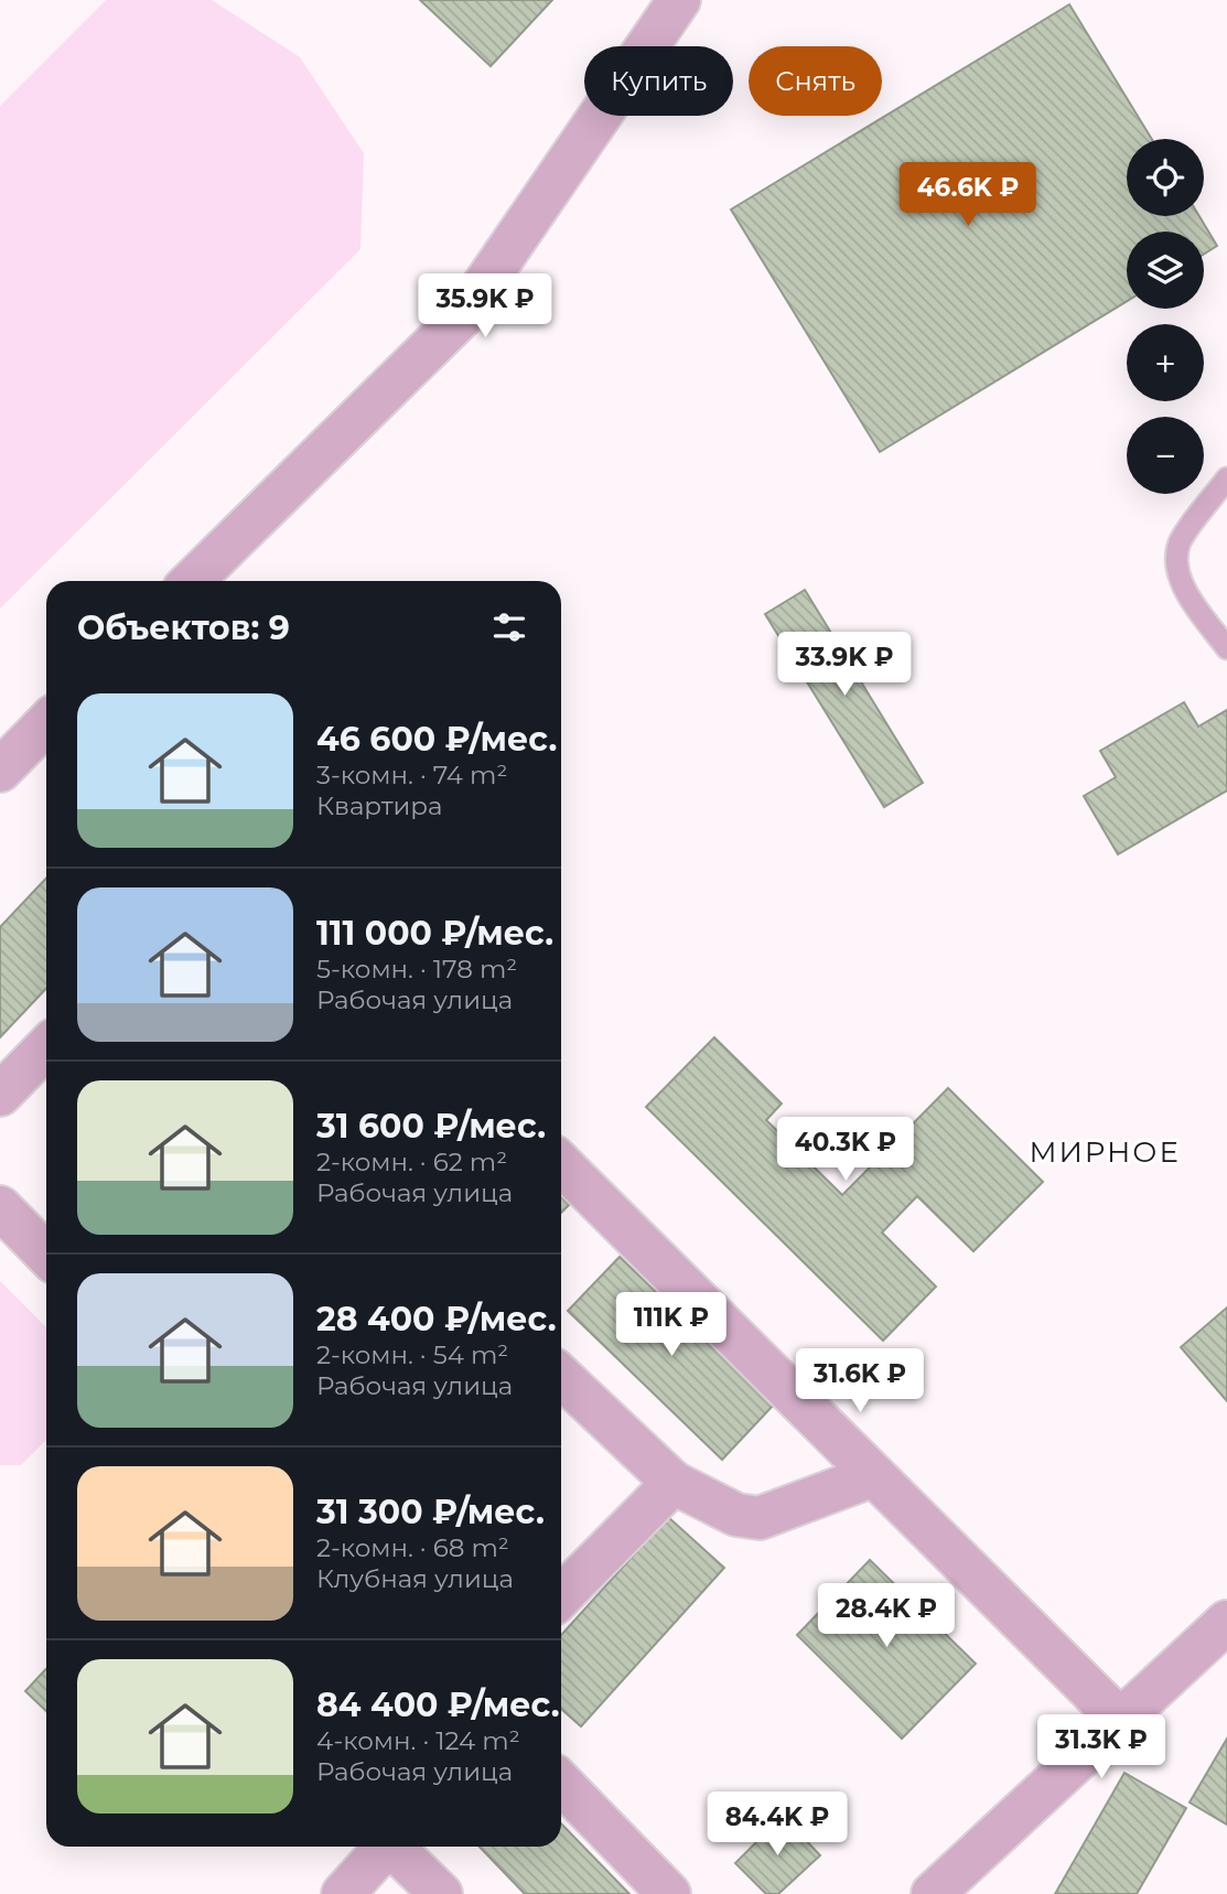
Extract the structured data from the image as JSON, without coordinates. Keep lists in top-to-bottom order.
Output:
{
  "districts": ["МИРНОЕ"],
  "page": {
    "chip": ["Купить", "Снять"],
    "map_buttons": ["+", "−"],
    "price": [
      "46.6K ₽",
      "35.9K ₽",
      "33.9K ₽",
      "40.3K ₽",
      "111K ₽",
      "31.6K ₽",
      "28.4K ₽",
      "31.3K ₽",
      "84.4K ₽"
    ],
    "heading": "Объектов: 9",
    "list": [
      {
        "name": "46 600 ₽/мес.",
        "note": "3-комн. · 74 m² · Квартира"
      },
      {
        "name": "111 000 ₽/мес.",
        "note": "5-комн. · 178 m² · Рабочая улица"
      },
      {
        "name": "31 600 ₽/мес.",
        "note": "2-комн. · 62 m² · Рабочая улица"
      },
      {
        "name": "28 400 ₽/мес.",
        "note": "2-комн. · 54 m² · Рабочая улица"
      },
      {
        "name": "31 300 ₽/мес.",
        "note": "2-комн. · 68 m² · Клубная улица"
      },
      {
        "name": "84 400 ₽/мес.",
        "note": "4-комн. · 124 m² · Рабочая улица"
      }
    ]
  }
}
